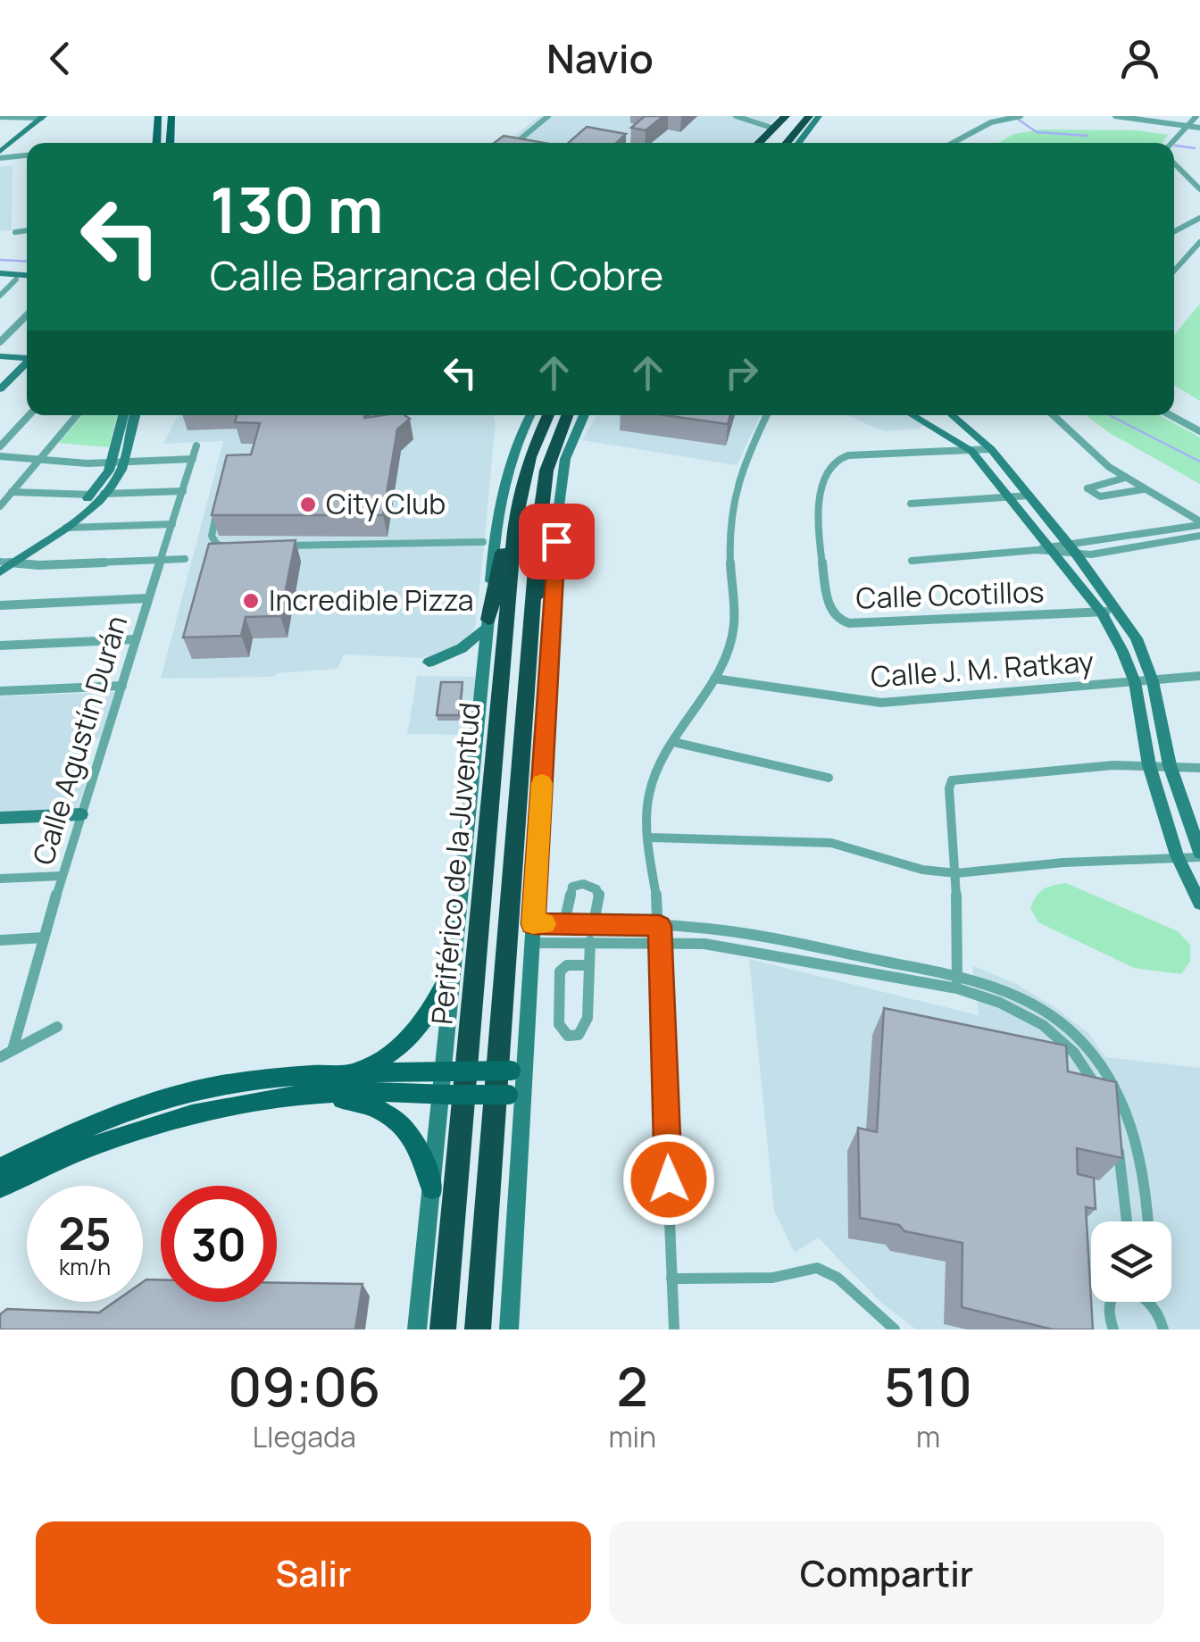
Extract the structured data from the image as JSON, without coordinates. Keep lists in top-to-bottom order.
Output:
{
  "streets": {
    "highway": ["Periférico de la Juventud"],
    "street": ["Calle Ocotillos", "Calle J. M. Ratkay", "Calle Agustín Durán"]
  },
  "places": ["City Club", "Incredible Pizza"],
  "page": {
    "header": "Navio",
    "turn": ["130 m", "Calle Barranca del Cobre"],
    "speed": "25 km/h",
    "limit": "30",
    "eta": [
      "09:06",
      "Llegada",
      "2",
      "min",
      "510",
      "m"
    ],
    "buttons": ["Salir", "Compartir"]
  }
}
